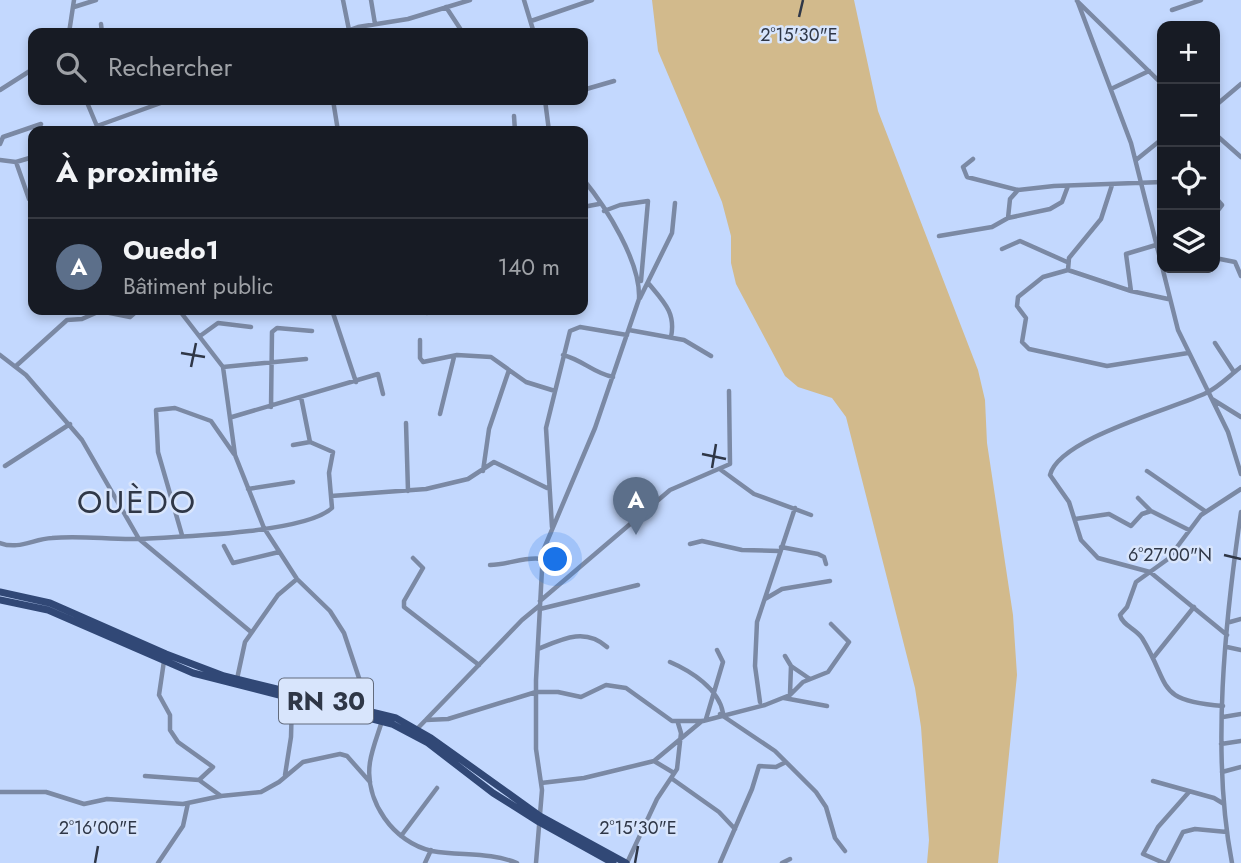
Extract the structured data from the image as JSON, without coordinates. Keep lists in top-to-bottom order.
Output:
{
  "streets": {
    "main road": ["RN 30"]
  },
  "districts": ["OUÈDO"],
  "page": {
    "map_buttons": ["+", "−"],
    "search": "Rechercher",
    "heading": "À proximité",
    "list": [
      {
        "mark": "A",
        "name": "Ouedo1",
        "note": "Bâtiment public",
        "value": "140 m"
      }
    ],
    "pins": "A"
  },
  "coordinates": ["2°15'30\"E", "6°27'00\"N", "2°16'00\"E"]
}
